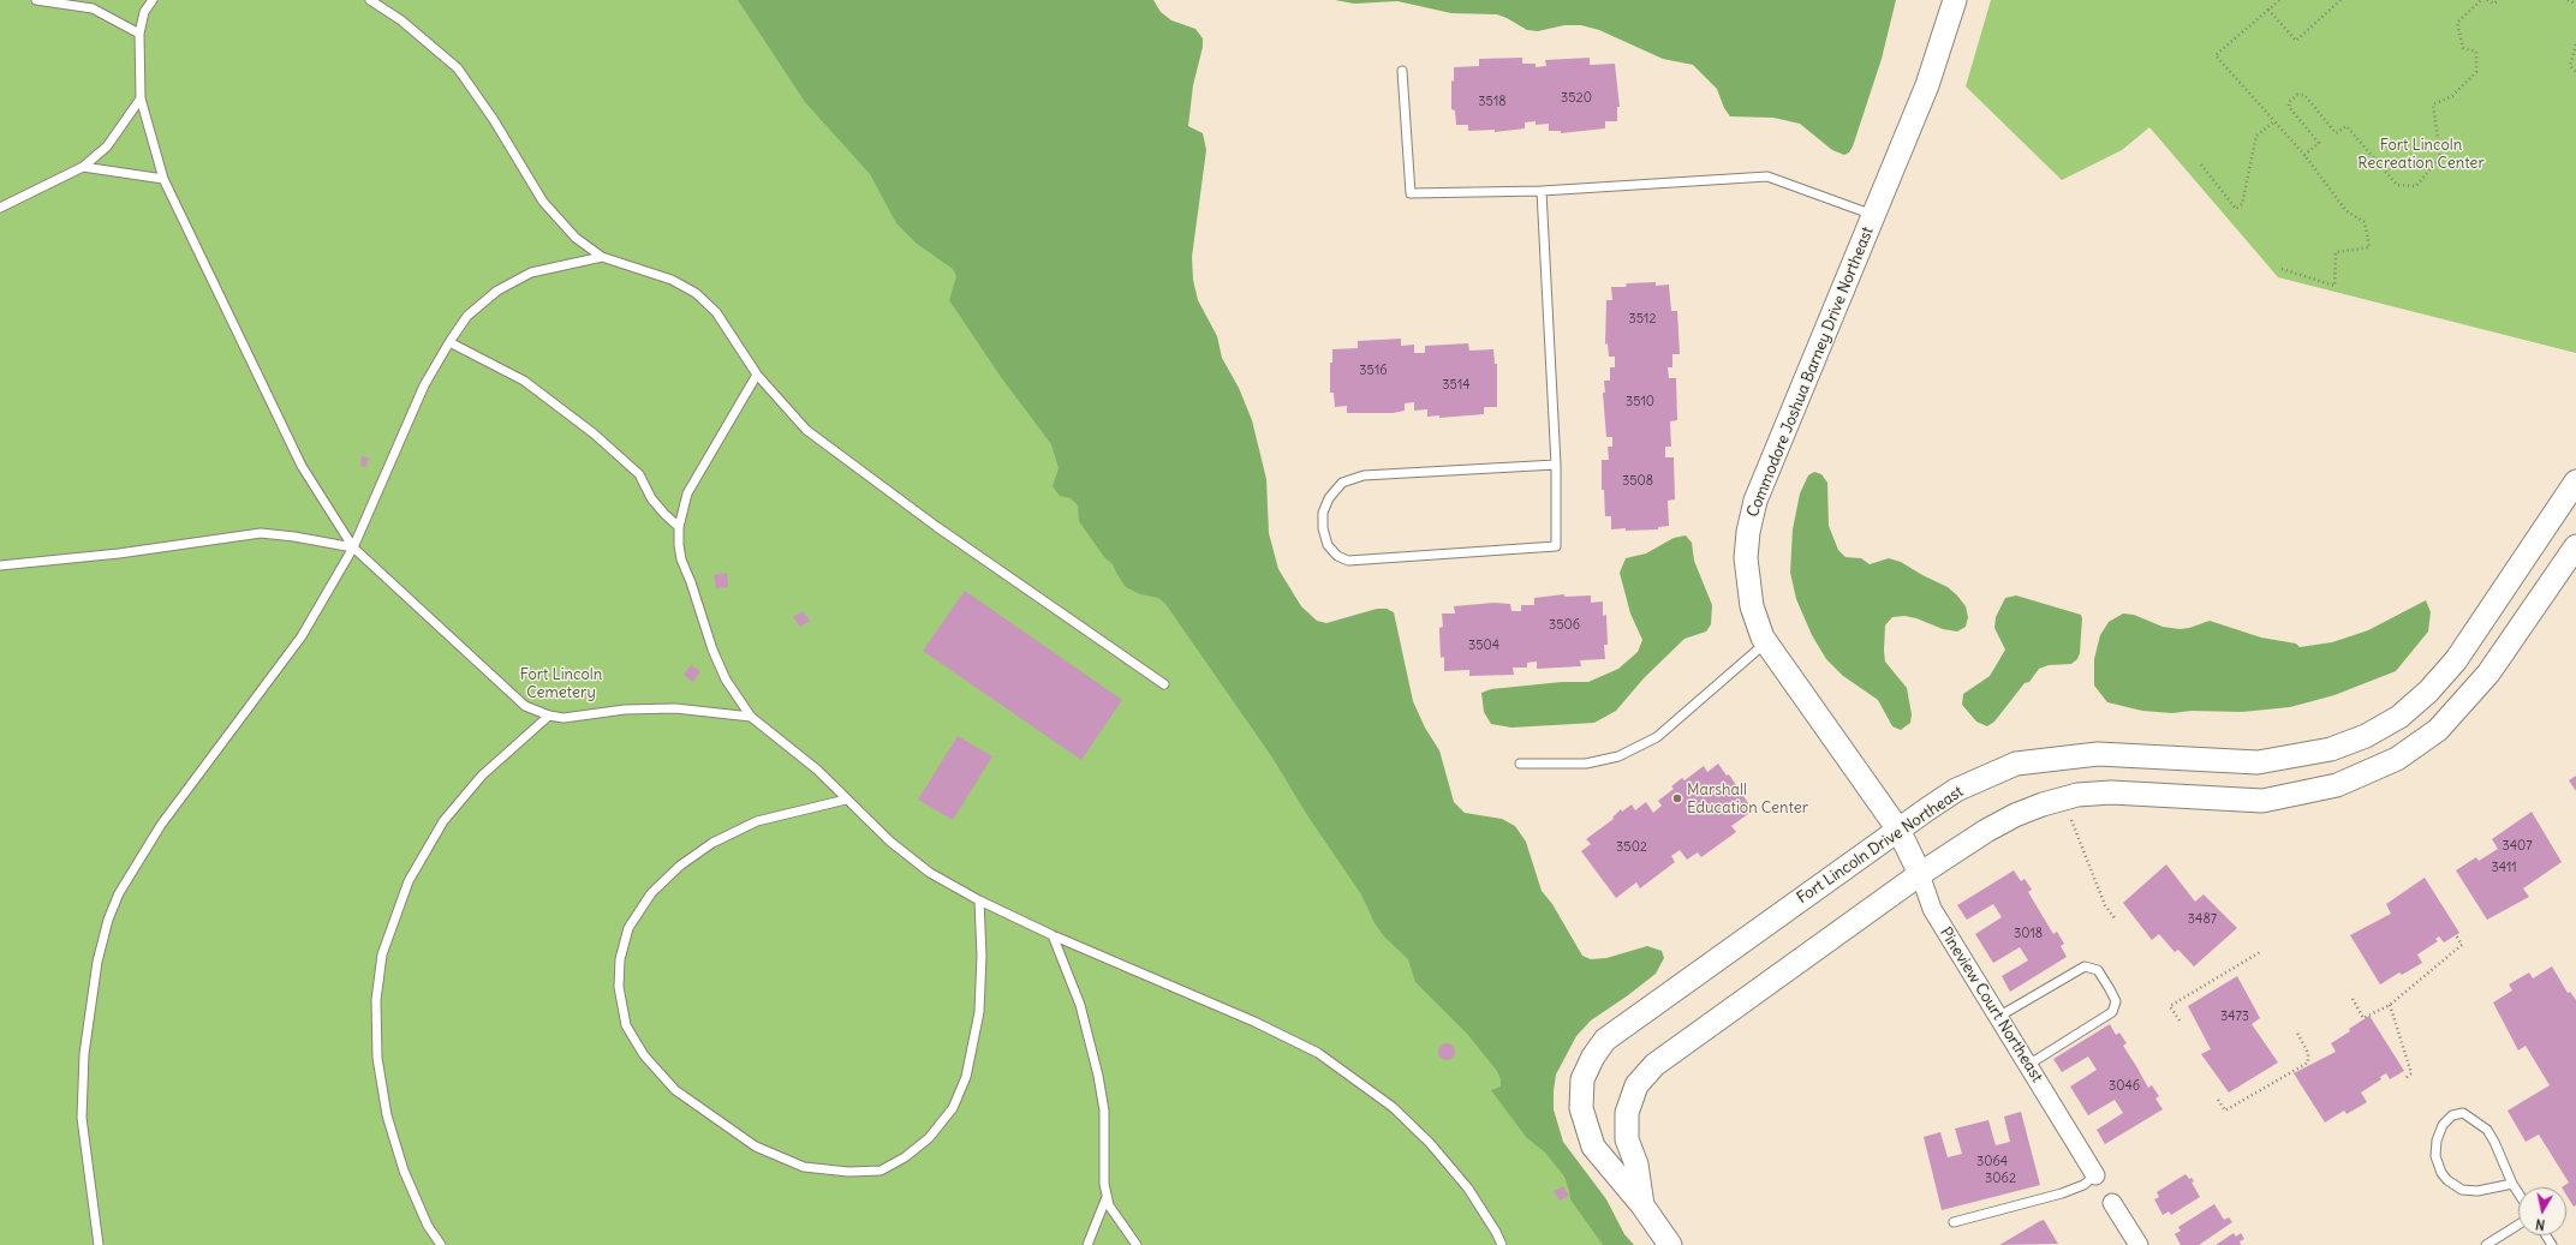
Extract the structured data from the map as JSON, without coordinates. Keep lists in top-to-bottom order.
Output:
{
  "streets": {
    "street": ["Commodore Joshua Barney Drive Northeast", "Fort Lincoln Drive Northeast", "Pineview Court Northeast"]
  },
  "crossings": [
    ["Commodore Joshua Barney Drive Northeast", "Fort Lincoln Drive Northeast"],
    ["Commodore Joshua Barney Drive Northeast", "Pineview Court Northeast"],
    ["Fort Lincoln Drive Northeast", "Pineview Court Northeast"]
  ],
  "parks": ["Fort Lincoln Recreation Center", "Fort Lincoln Cemetery"],
  "places": ["Marshall Education Center"],
  "house_numbers": [
    "3520",
    "3518",
    "3512",
    "3516",
    "3514",
    "3510",
    "3508",
    "3506",
    "3504",
    "3407",
    "3502",
    "3411",
    "3487",
    "3018",
    "3473",
    "3046",
    "3064",
    "3062"
  ],
  "north": "bottom"
}
